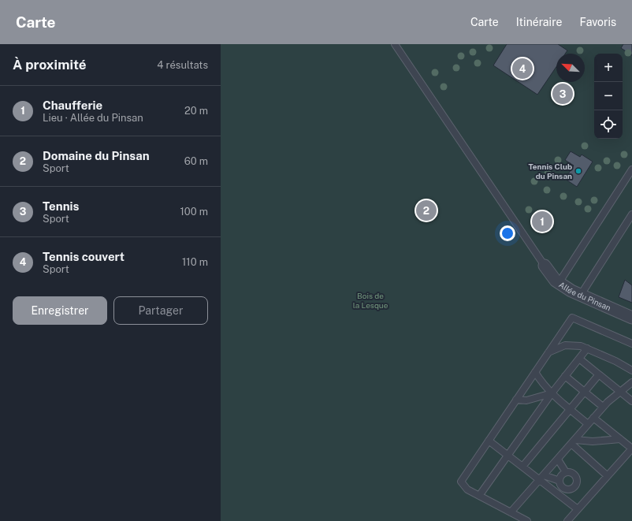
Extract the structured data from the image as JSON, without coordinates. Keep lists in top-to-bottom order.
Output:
{
  "streets": {
    "street": ["Allée du Pinsan"]
  },
  "parks": ["Bois de la Lesque"],
  "places": ["Tennis Club du Pinsan"],
  "north": "top left",
  "page": {
    "header": "Carte",
    "nav": ["Carte", "Itinéraire", "Favoris"],
    "heading": ["À proximité", "4 résultats"],
    "map_buttons": ["+", "−"],
    "pins": [
      "4",
      "3",
      "2",
      "1"
    ],
    "list": [
      {
        "mark": "1",
        "name": "Chaufferie",
        "note": "Lieu · Allée du Pinsan",
        "value": "20 m"
      },
      {
        "mark": "2",
        "name": "Domaine du Pinsan",
        "note": "Sport",
        "value": "60 m"
      },
      {
        "mark": "3",
        "name": "Tennis",
        "note": "Sport",
        "value": "100 m"
      },
      {
        "mark": "4",
        "name": "Tennis couvert",
        "note": "Sport",
        "value": "110 m"
      }
    ],
    "buttons": ["Enregistrer", "Partager"]
  }
}
